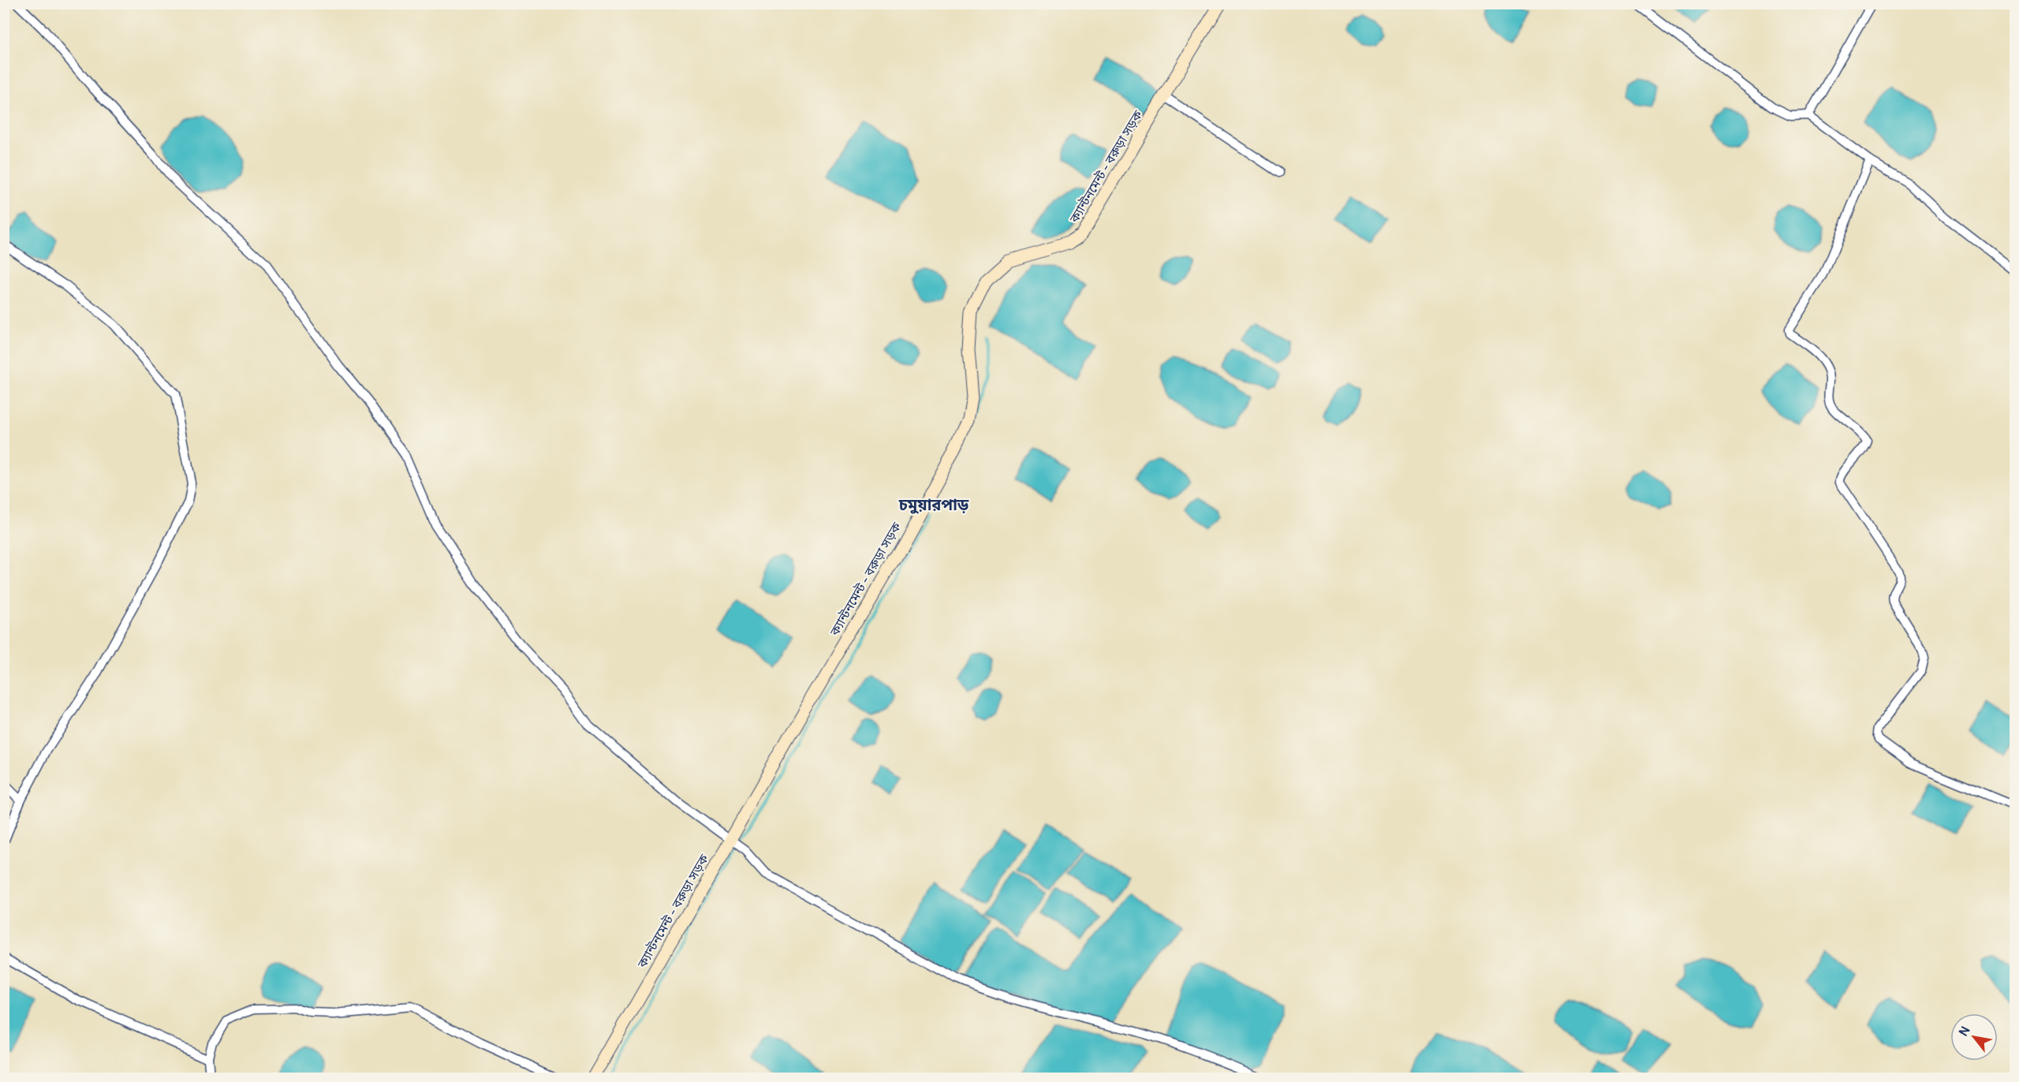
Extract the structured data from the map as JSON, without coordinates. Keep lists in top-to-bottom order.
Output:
{
  "streets": {
    "main road": ["ক্যান্টনমেন্ট - বরুড়া সড়ক"]
  },
  "districts": ["চমুয়ারপাড়"],
  "north": "top left"
}
